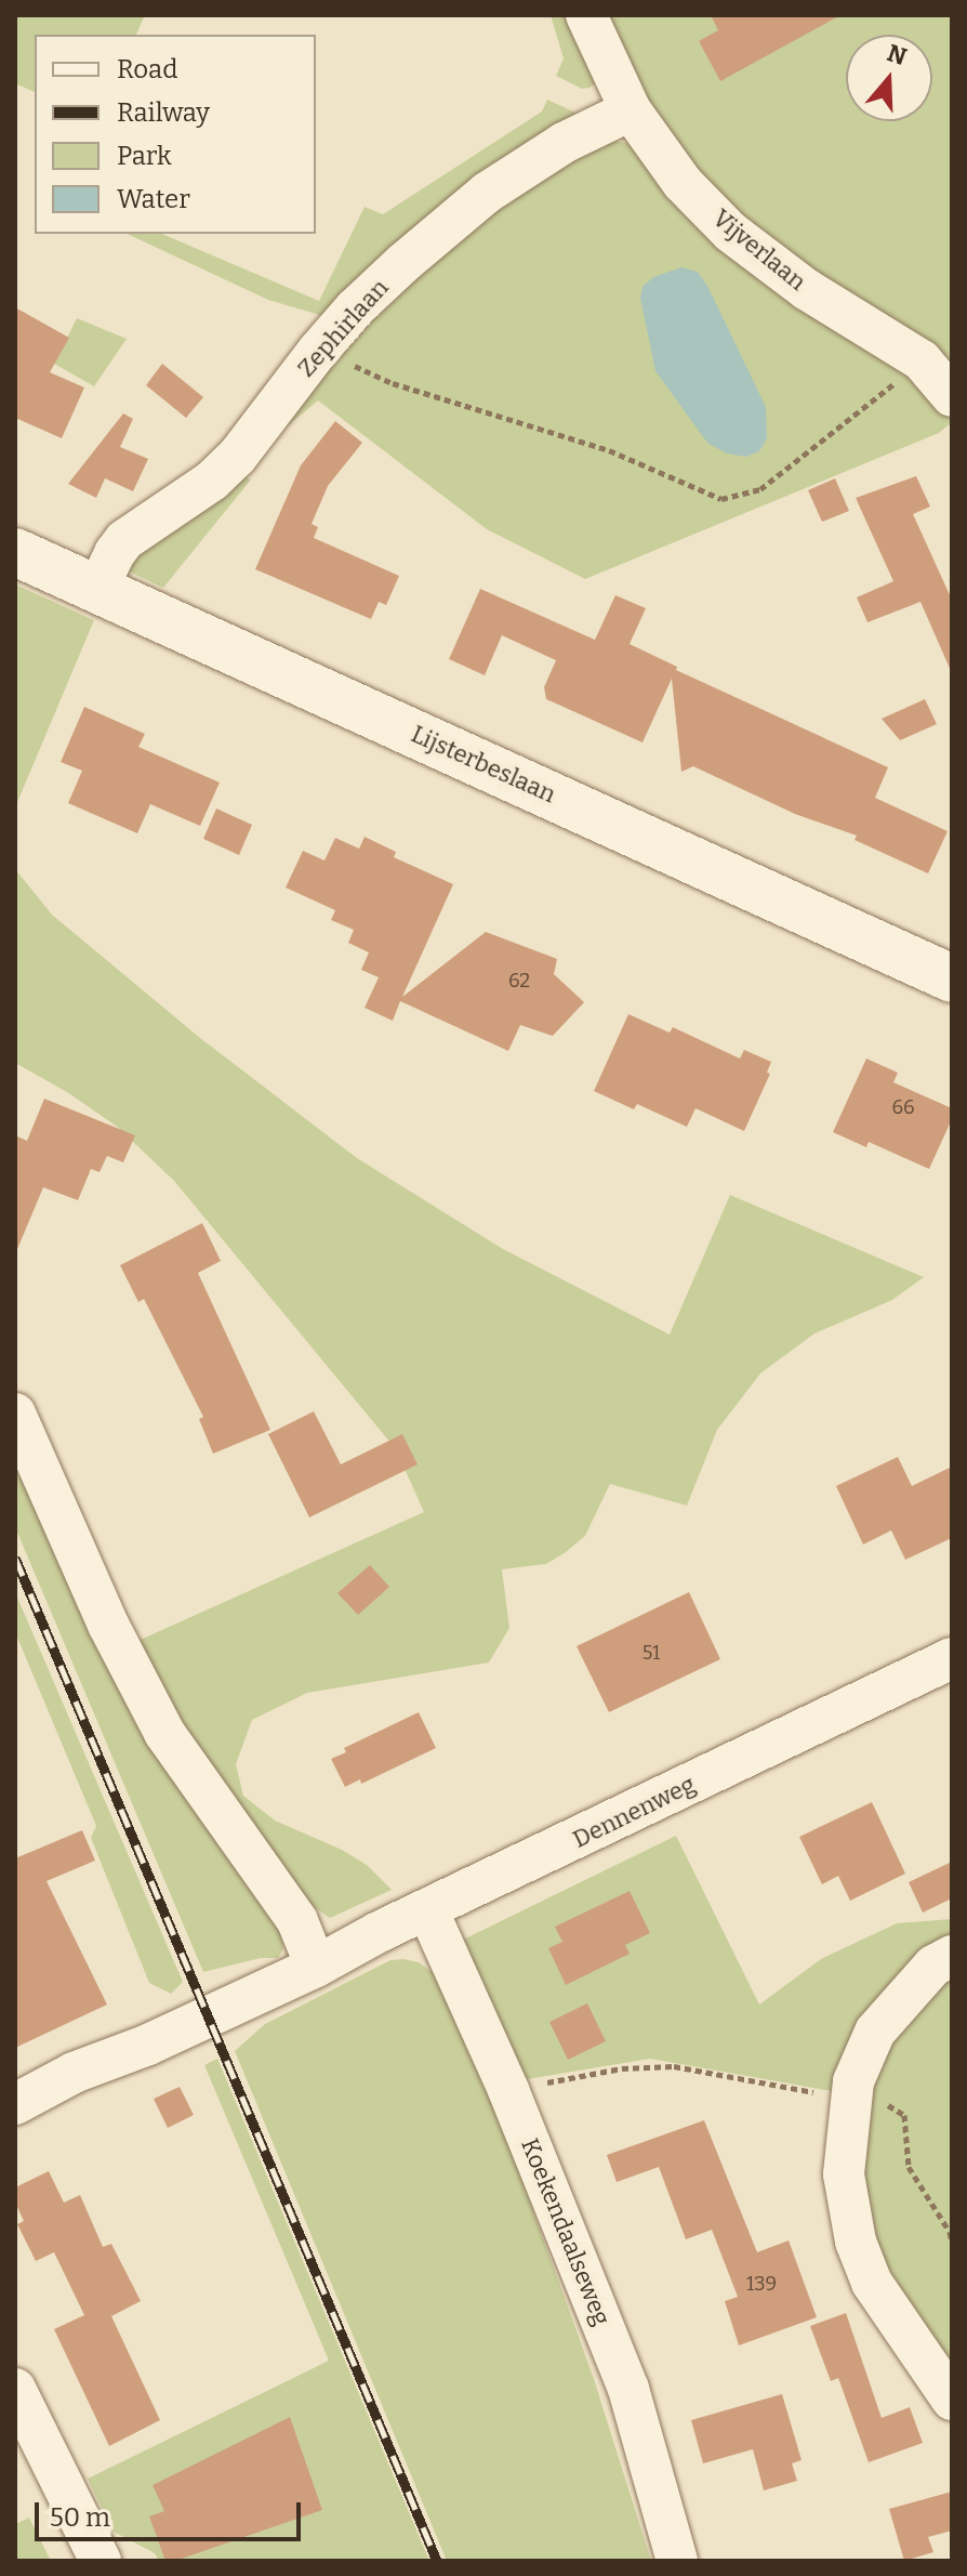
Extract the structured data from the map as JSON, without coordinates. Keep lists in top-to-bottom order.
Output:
{
  "streets": {
    "street": [
      "Vijverlaan",
      "Zephirlaan",
      "Lijsterbeslaan",
      "Dennenweg",
      "Koekendaalseweg"
    ]
  },
  "crossings": [
    ["Vijverlaan", "Zephirlaan"],
    ["Zephirlaan", "Lijsterbeslaan"],
    ["Dennenweg", "Koekendaalseweg"]
  ],
  "house_numbers": [
    "62",
    "66",
    "51",
    "139"
  ],
  "legend": [
    "Road",
    "Railway",
    "Park",
    "Water"
  ],
  "scale_bar": "50 m",
  "north": "top"
}
